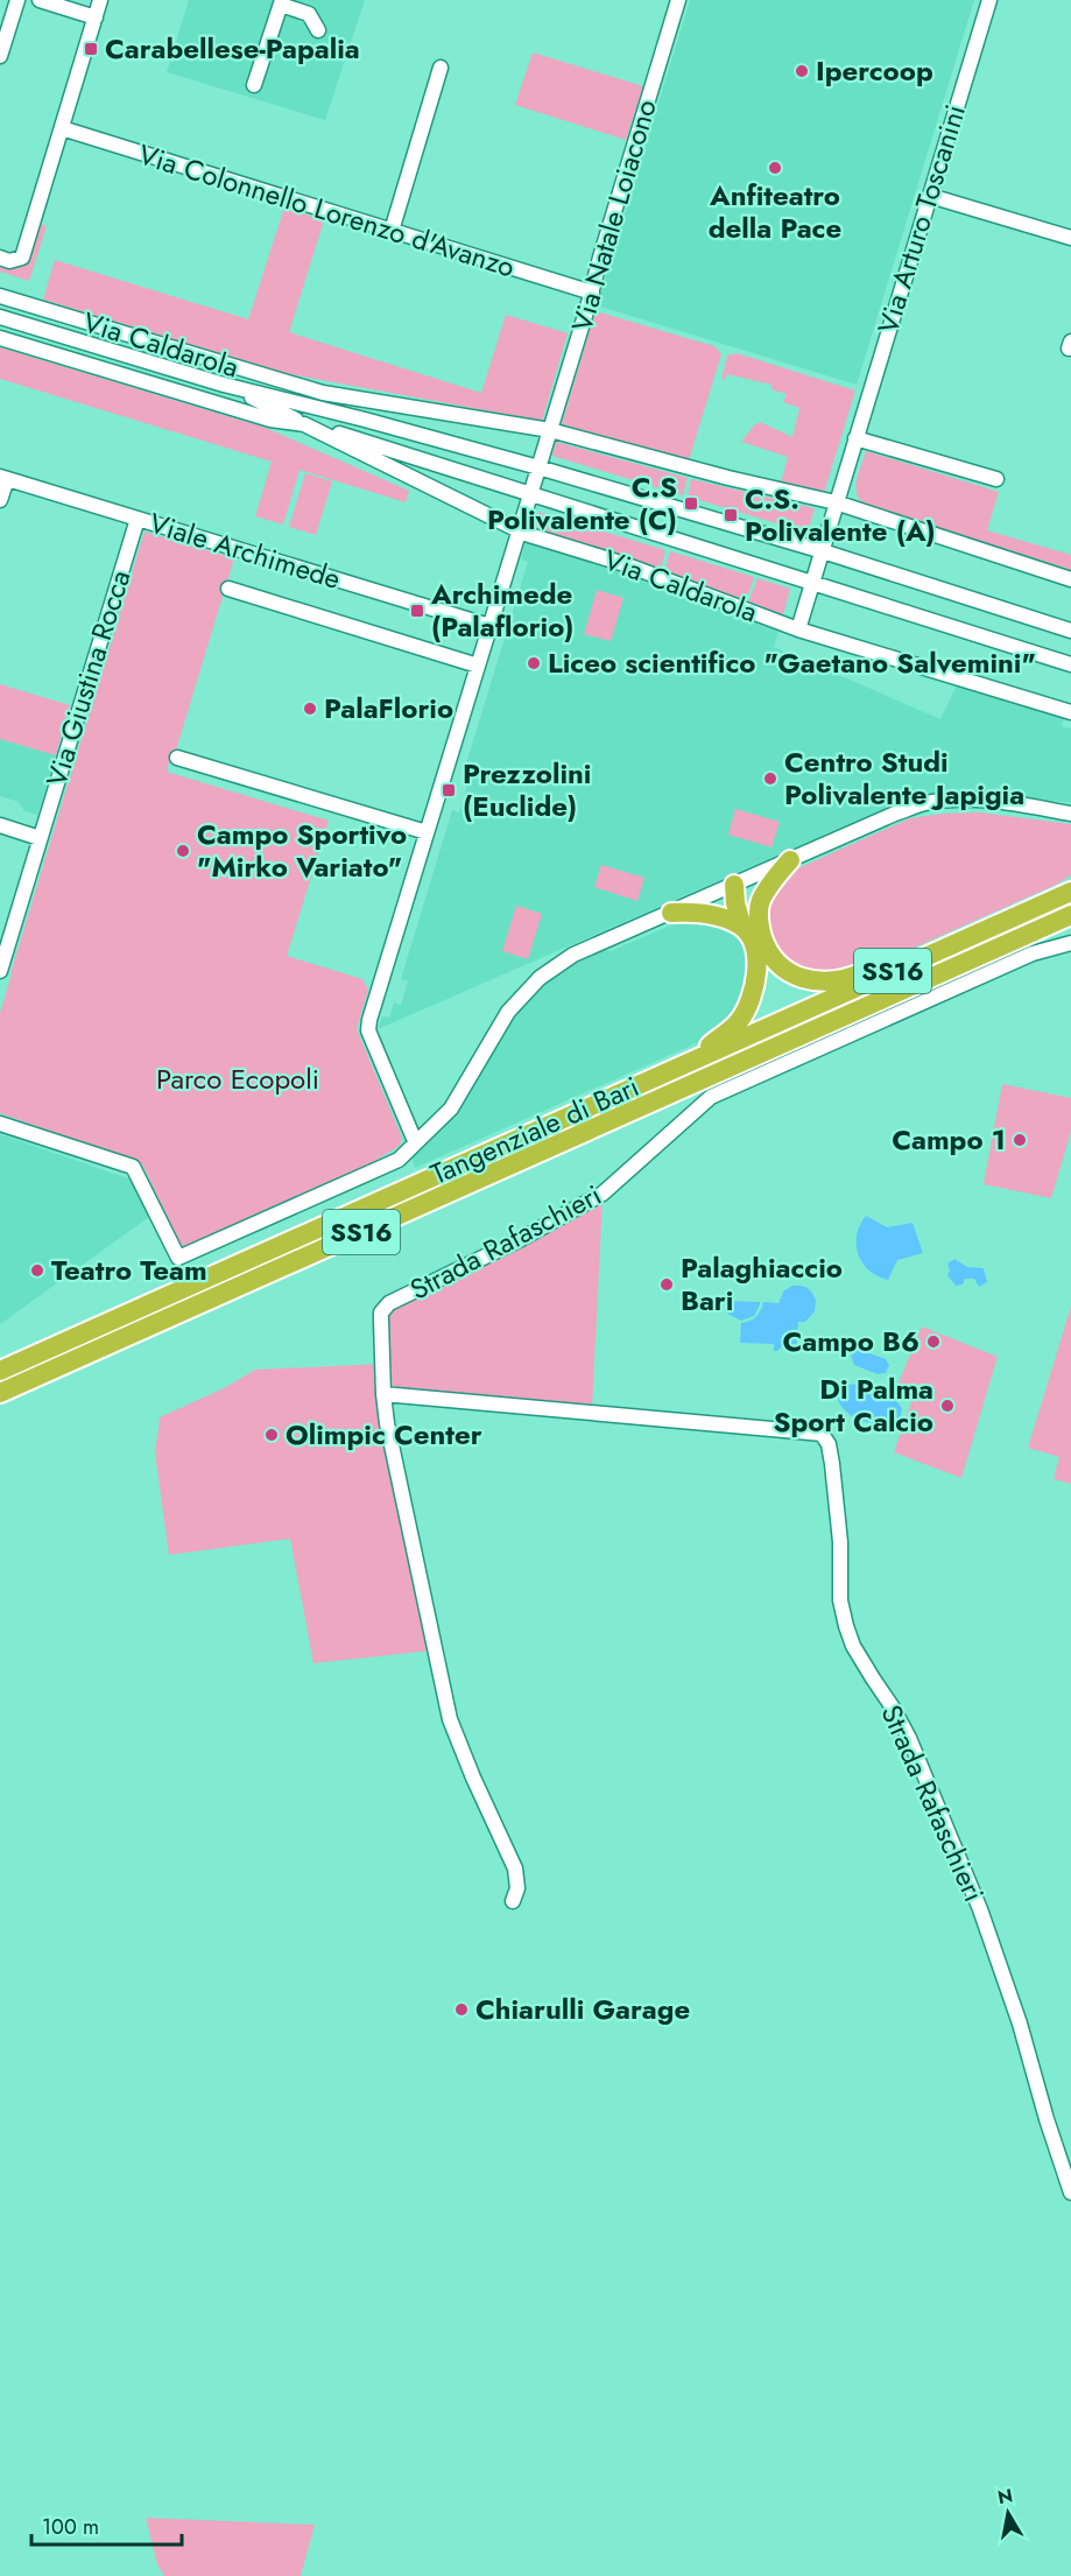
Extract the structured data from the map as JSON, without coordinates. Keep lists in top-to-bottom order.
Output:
{
  "streets": {
    "highway": ["SS16", "Tangenziale di Bari"],
    "street": [
      "Via Colonnello Lorenzo d'Avanzo",
      "Via Natale Loiacono",
      "Via Arturo Toscanini",
      "Via Caldarola",
      "Viale Archimede",
      "Via Giustina Rocca",
      "Strada Rafaschieri"
    ]
  },
  "crossings": [
    ["Via Colonnello Lorenzo d'Avanzo", "Via Natale Loiacono"],
    ["Via Natale Loiacono", "Via Caldarola"],
    ["Via Natale Loiacono", "Viale Archimede"],
    ["Via Arturo Toscanini", "Via Caldarola"],
    ["Viale Archimede", "Via Giustina Rocca"]
  ],
  "parks": ["Parco Ecopoli"],
  "places": {
    "transit": [
      "Carabellese-Papalia",
      "C.S Polivalente (C)",
      "C.S. Polivalente (A)",
      "Archimede (Palaflorio)",
      "Prezzolini (Euclide)"
    ],
    "other": [
      "Ipercoop",
      "Anfiteatro della Pace",
      "Liceo scientifico \"Gaetano Salvemini\"",
      "PalaFlorio",
      "Centro Studi Polivalente Japigia",
      "Campo Sportivo \"Mirko Variato\"",
      "Campo 1",
      "Teatro Team",
      "Palaghiaccio Bari",
      "Campo B6",
      "Di Palma Sport Calcio",
      "Olimpic Center",
      "Chiarulli Garage"
    ]
  },
  "scale_bar": "100 m",
  "north": "top"
}
